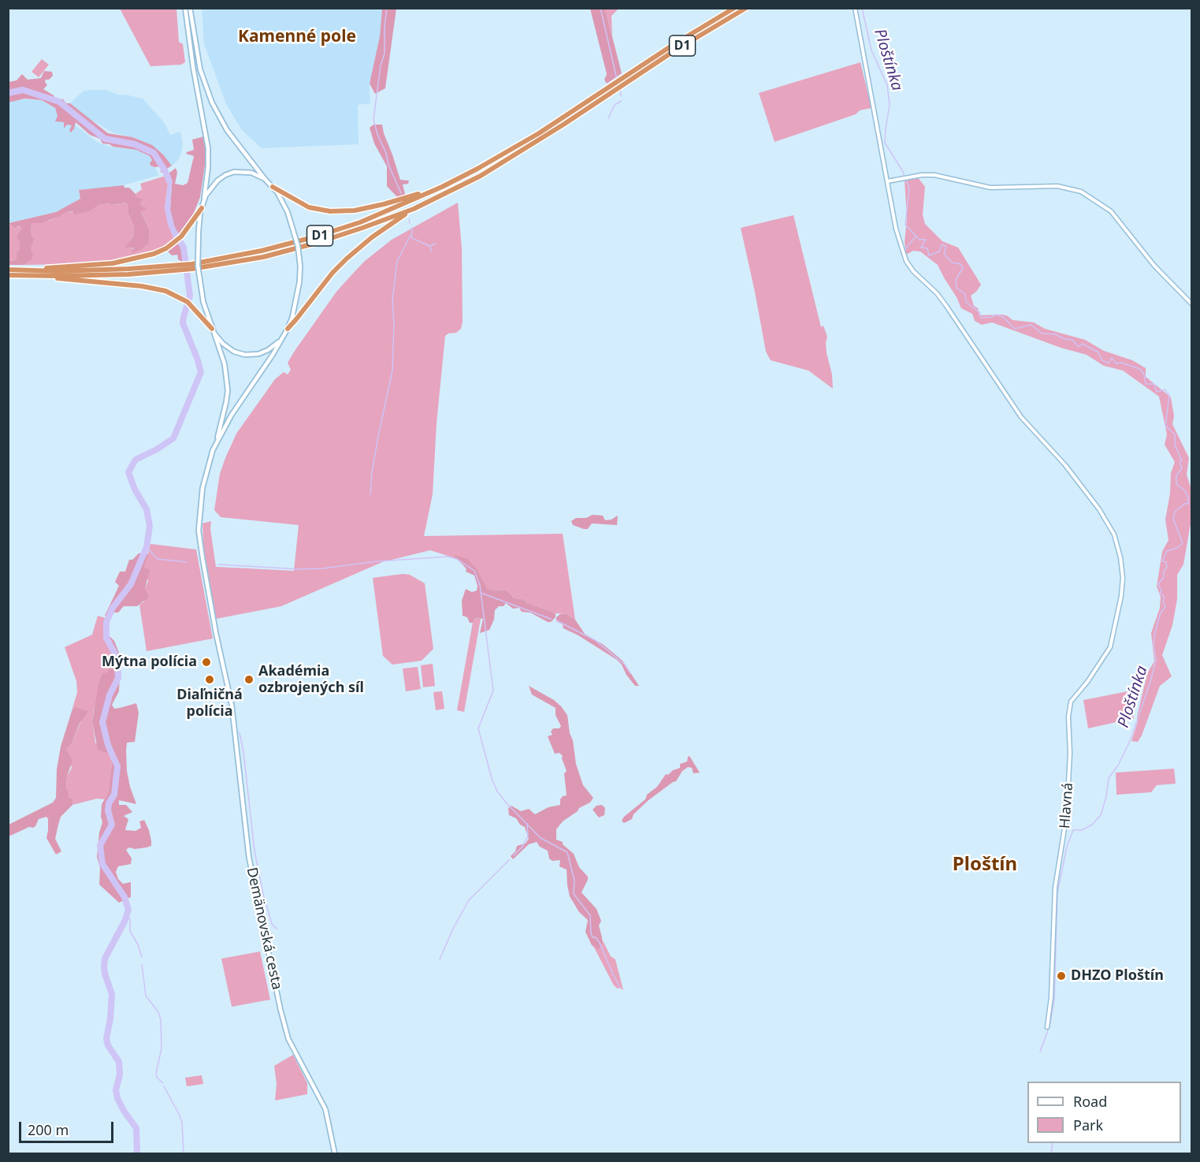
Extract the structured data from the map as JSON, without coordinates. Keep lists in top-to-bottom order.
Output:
{
  "streets": {
    "highway": ["D1"],
    "main road": ["Demänovská cesta"],
    "street": ["Hlavná"]
  },
  "districts": ["Kamenné pole", "Ploštín"],
  "water": ["Ploštínka"],
  "places": [
    "Mýtna polícia",
    "Diaľničná polícia",
    "Akadémia ozbrojených síl",
    "DHZO Ploštín"
  ],
  "legend": ["Road", "Park"],
  "scale_bar": "200 m"
}
